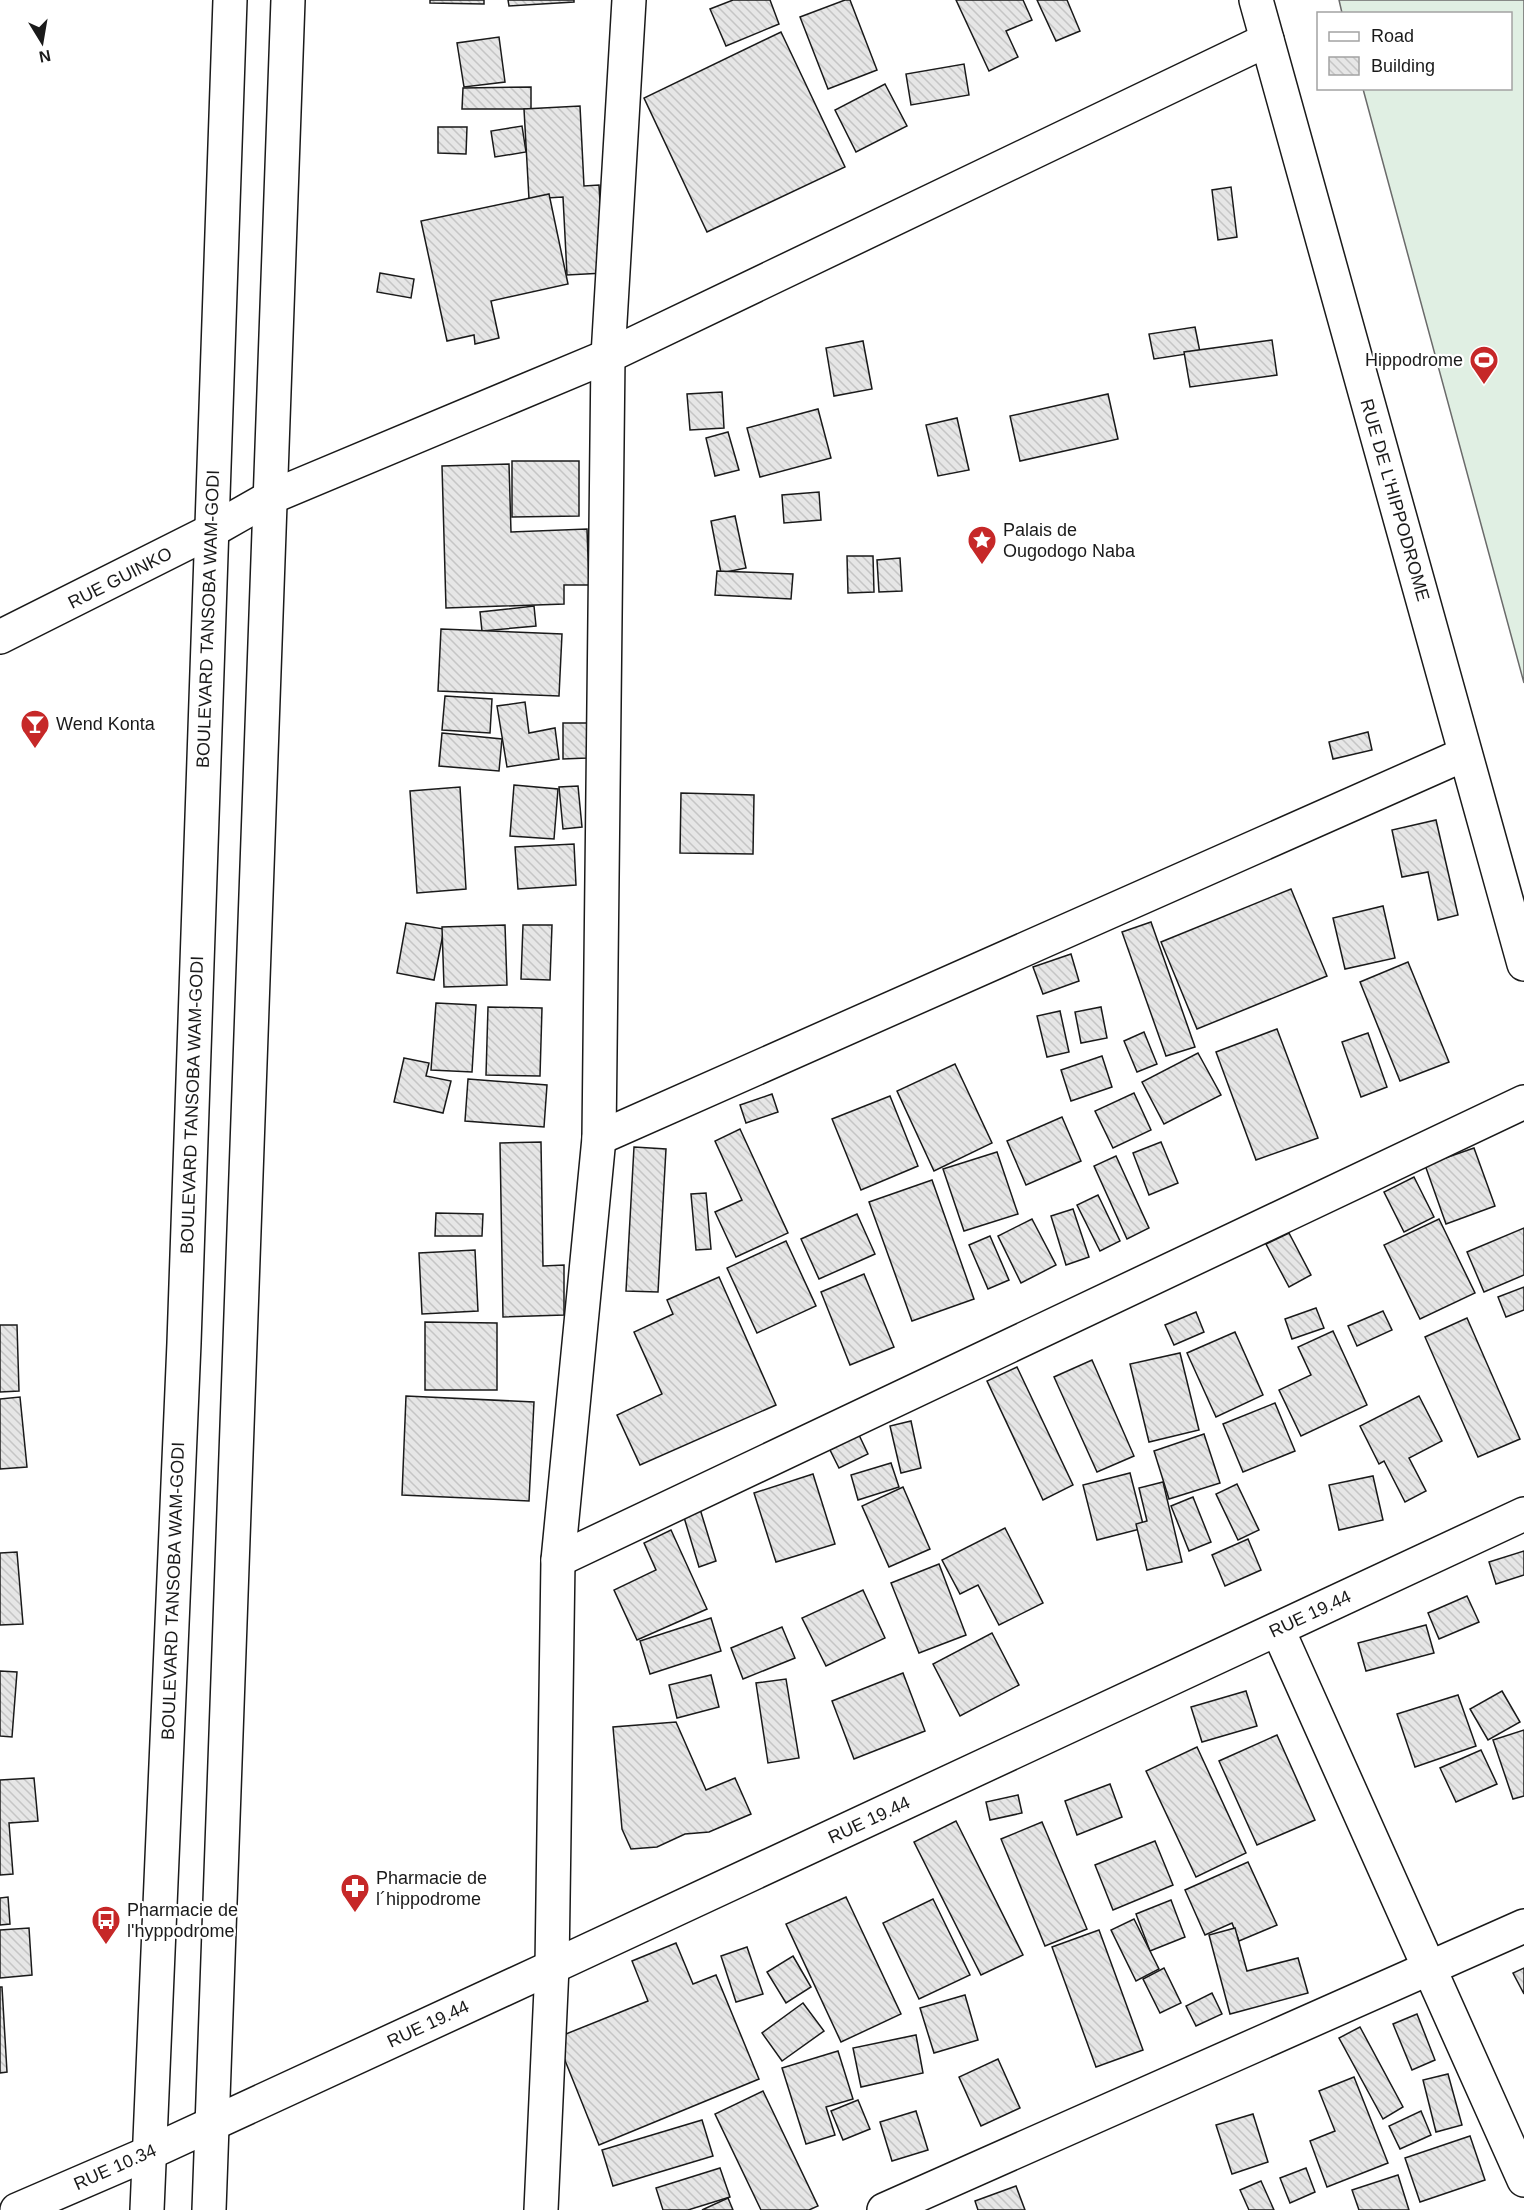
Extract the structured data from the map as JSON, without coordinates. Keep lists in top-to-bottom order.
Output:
{
  "streets": {
    "street": [
      "RUE DE L'HIPPODROME",
      "RUE GUINKO",
      "BOULEVARD TANSOBA WAM-GODI",
      "RUE 19.44",
      "RUE 10.34"
    ]
  },
  "crossings": [
    ["RUE DE L'HIPPODROME", "RUE GUINKO"],
    ["RUE GUINKO", "BOULEVARD TANSOBA WAM-GODI"],
    ["BOULEVARD TANSOBA WAM-GODI", "RUE 10.34"],
    ["RUE 19.44", "RUE 10.34"]
  ],
  "places": {
    "sports": ["Hippodrome"],
    "place": ["Palais de Ougodogo Naba"],
    "bar": ["Wend Konta"],
    "pharmacy": ["Pharmacie de l´hippodrome"],
    "bus stop": ["Pharmacie de l'hyppodrome"]
  },
  "legend": ["Road", "Building"],
  "north": "bottom"
}
